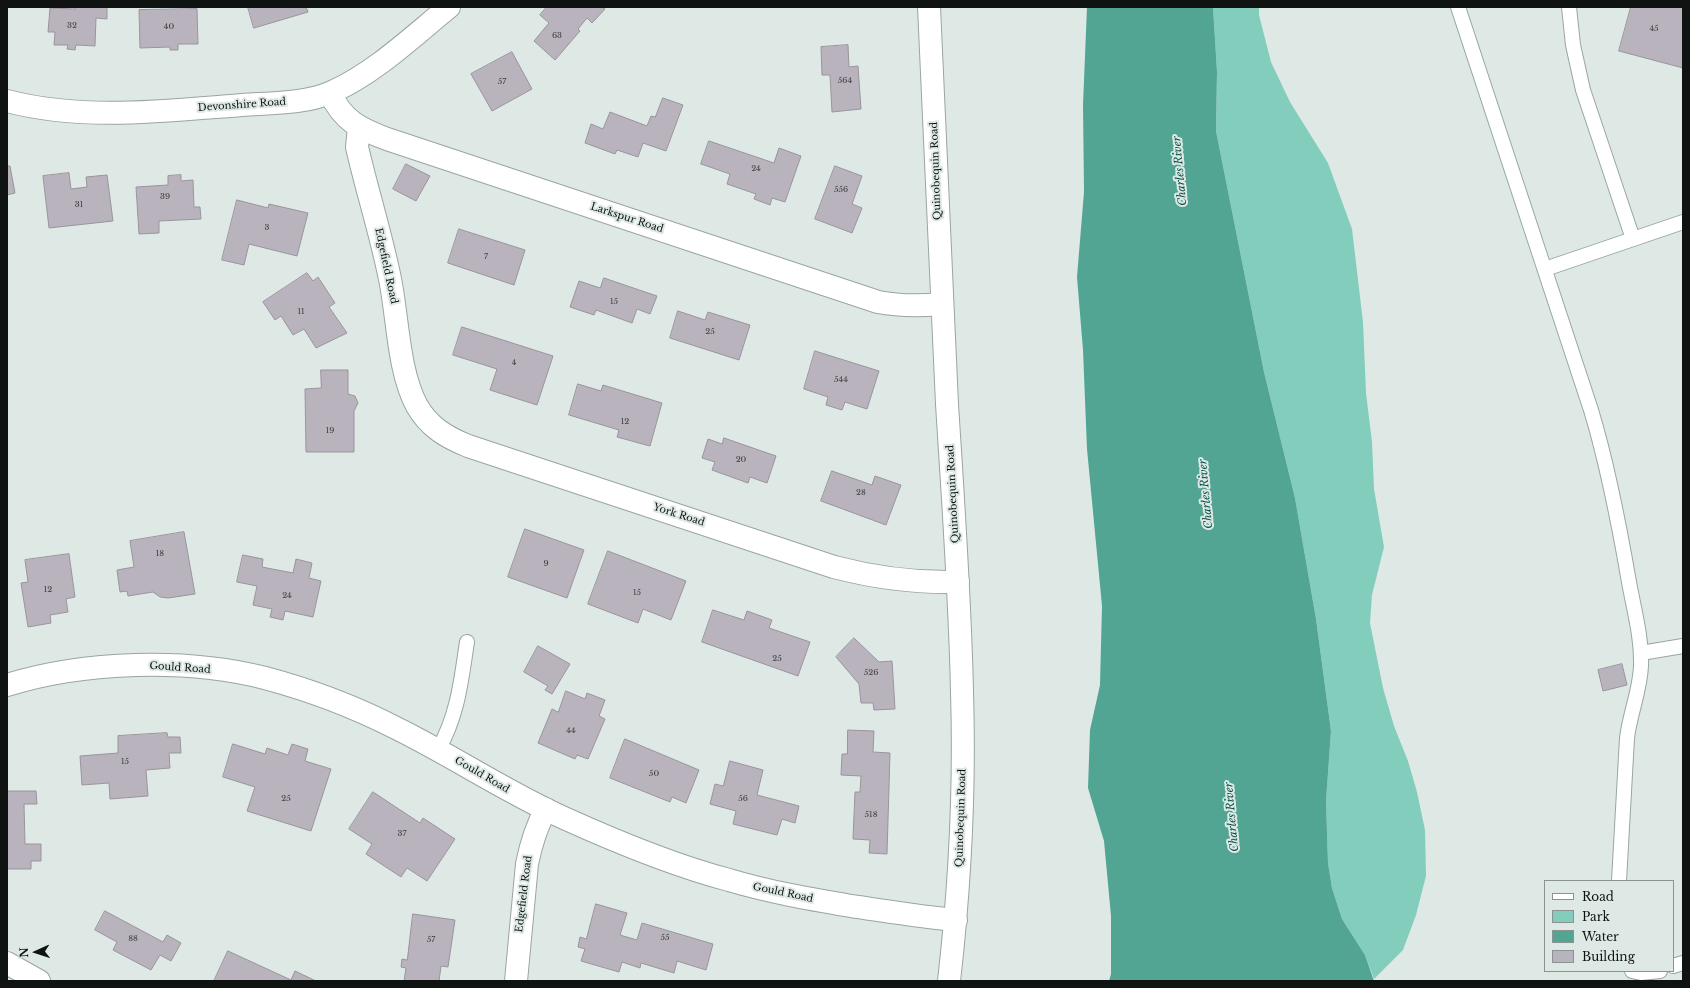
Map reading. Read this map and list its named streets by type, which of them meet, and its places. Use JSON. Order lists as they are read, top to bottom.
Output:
{
  "streets": {
    "street": [
      "Devonshire Road",
      "Quinobequin Road",
      "Larkspur Road",
      "Edgefield Road",
      "York Road",
      "Gould Road"
    ]
  },
  "crossings": [
    ["Devonshire Road", "Larkspur Road"],
    ["Quinobequin Road", "Larkspur Road"],
    ["Quinobequin Road", "York Road"],
    ["Quinobequin Road", "Gould Road"],
    ["Larkspur Road", "Edgefield Road"],
    ["Edgefield Road", "York Road"],
    ["Edgefield Road", "Gould Road"]
  ],
  "water": ["Charles River"],
  "house_numbers": [
    "32",
    "40",
    "45",
    "63",
    "564",
    "57",
    "24",
    "556",
    "39",
    "31",
    "3",
    "7",
    "15",
    "11",
    "25",
    "4",
    "544",
    "12",
    "19",
    "20",
    "28",
    "18",
    "9",
    "12",
    "15",
    "24",
    "25",
    "526",
    "44",
    "15",
    "50",
    "25",
    "56",
    "518",
    "37",
    "55",
    "88",
    "57"
  ],
  "legend": [
    "Road",
    "Park",
    "Water",
    "Building"
  ],
  "north": "left"
}
